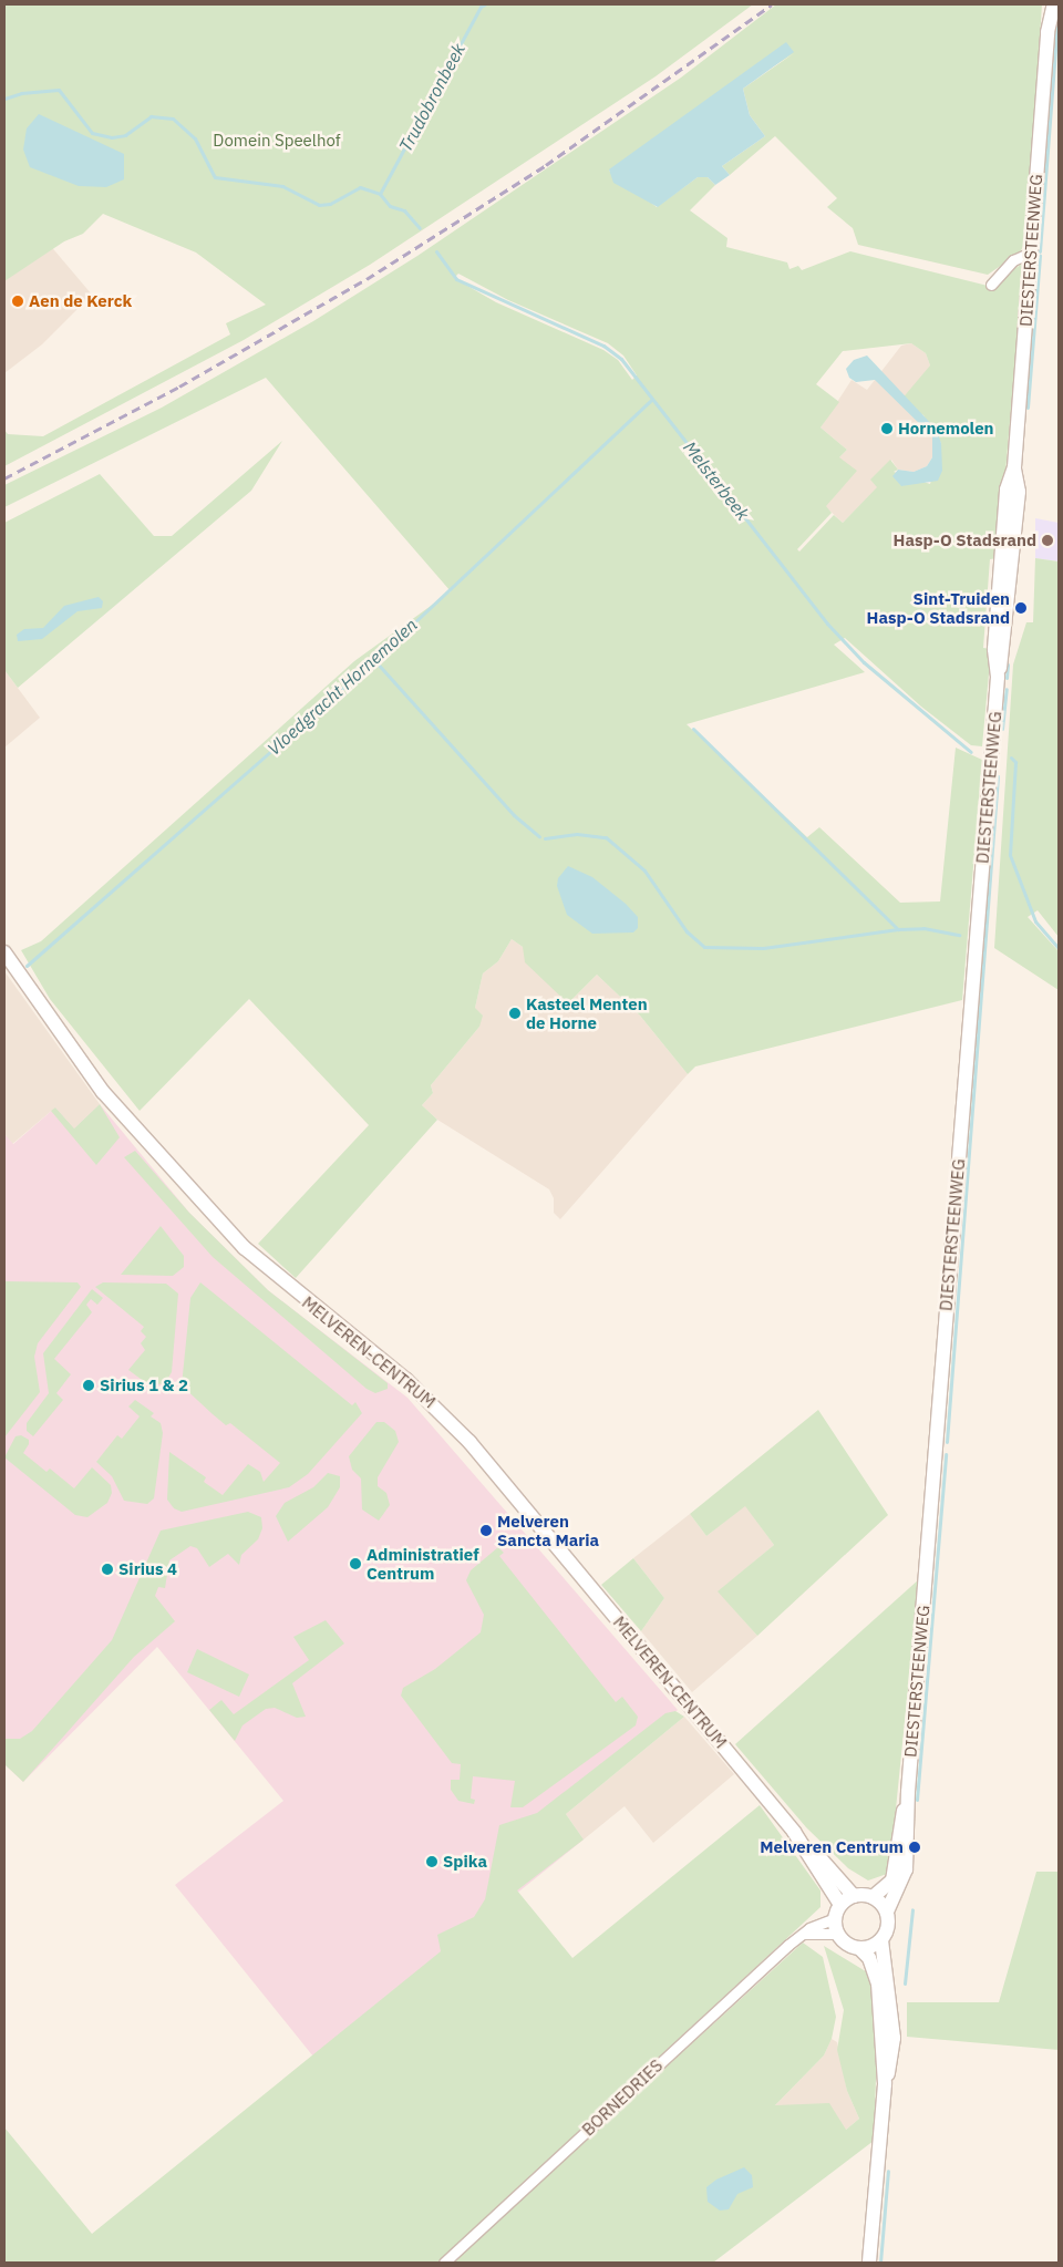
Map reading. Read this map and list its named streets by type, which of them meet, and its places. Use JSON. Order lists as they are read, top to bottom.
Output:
{
  "streets": {
    "main road": ["DIESTERSTEENWEG", "MELVEREN-CENTRUM"],
    "street": ["BORNEDRIES"]
  },
  "crossings": [
    ["DIESTERSTEENWEG", "MELVEREN-CENTRUM"],
    ["DIESTERSTEENWEG", "BORNEDRIES"],
    ["MELVEREN-CENTRUM", "BORNEDRIES"]
  ],
  "water": ["Trudobronbeek", "Melsterbeek", "Vloedgracht Hornemolen"],
  "parks": ["Domein Speelhof"],
  "places": [
    "Aen de Kerck",
    "Hornemolen",
    "Hasp-O Stadsrand",
    "Sint-Truiden Hasp-O Stadsrand",
    "Kasteel Menten de Horne",
    "Sirius 1 & 2",
    "Melveren Sancta Maria",
    "Administratief Centrum",
    "Sirius 4",
    "Melveren Centrum",
    "Spika"
  ]
}
